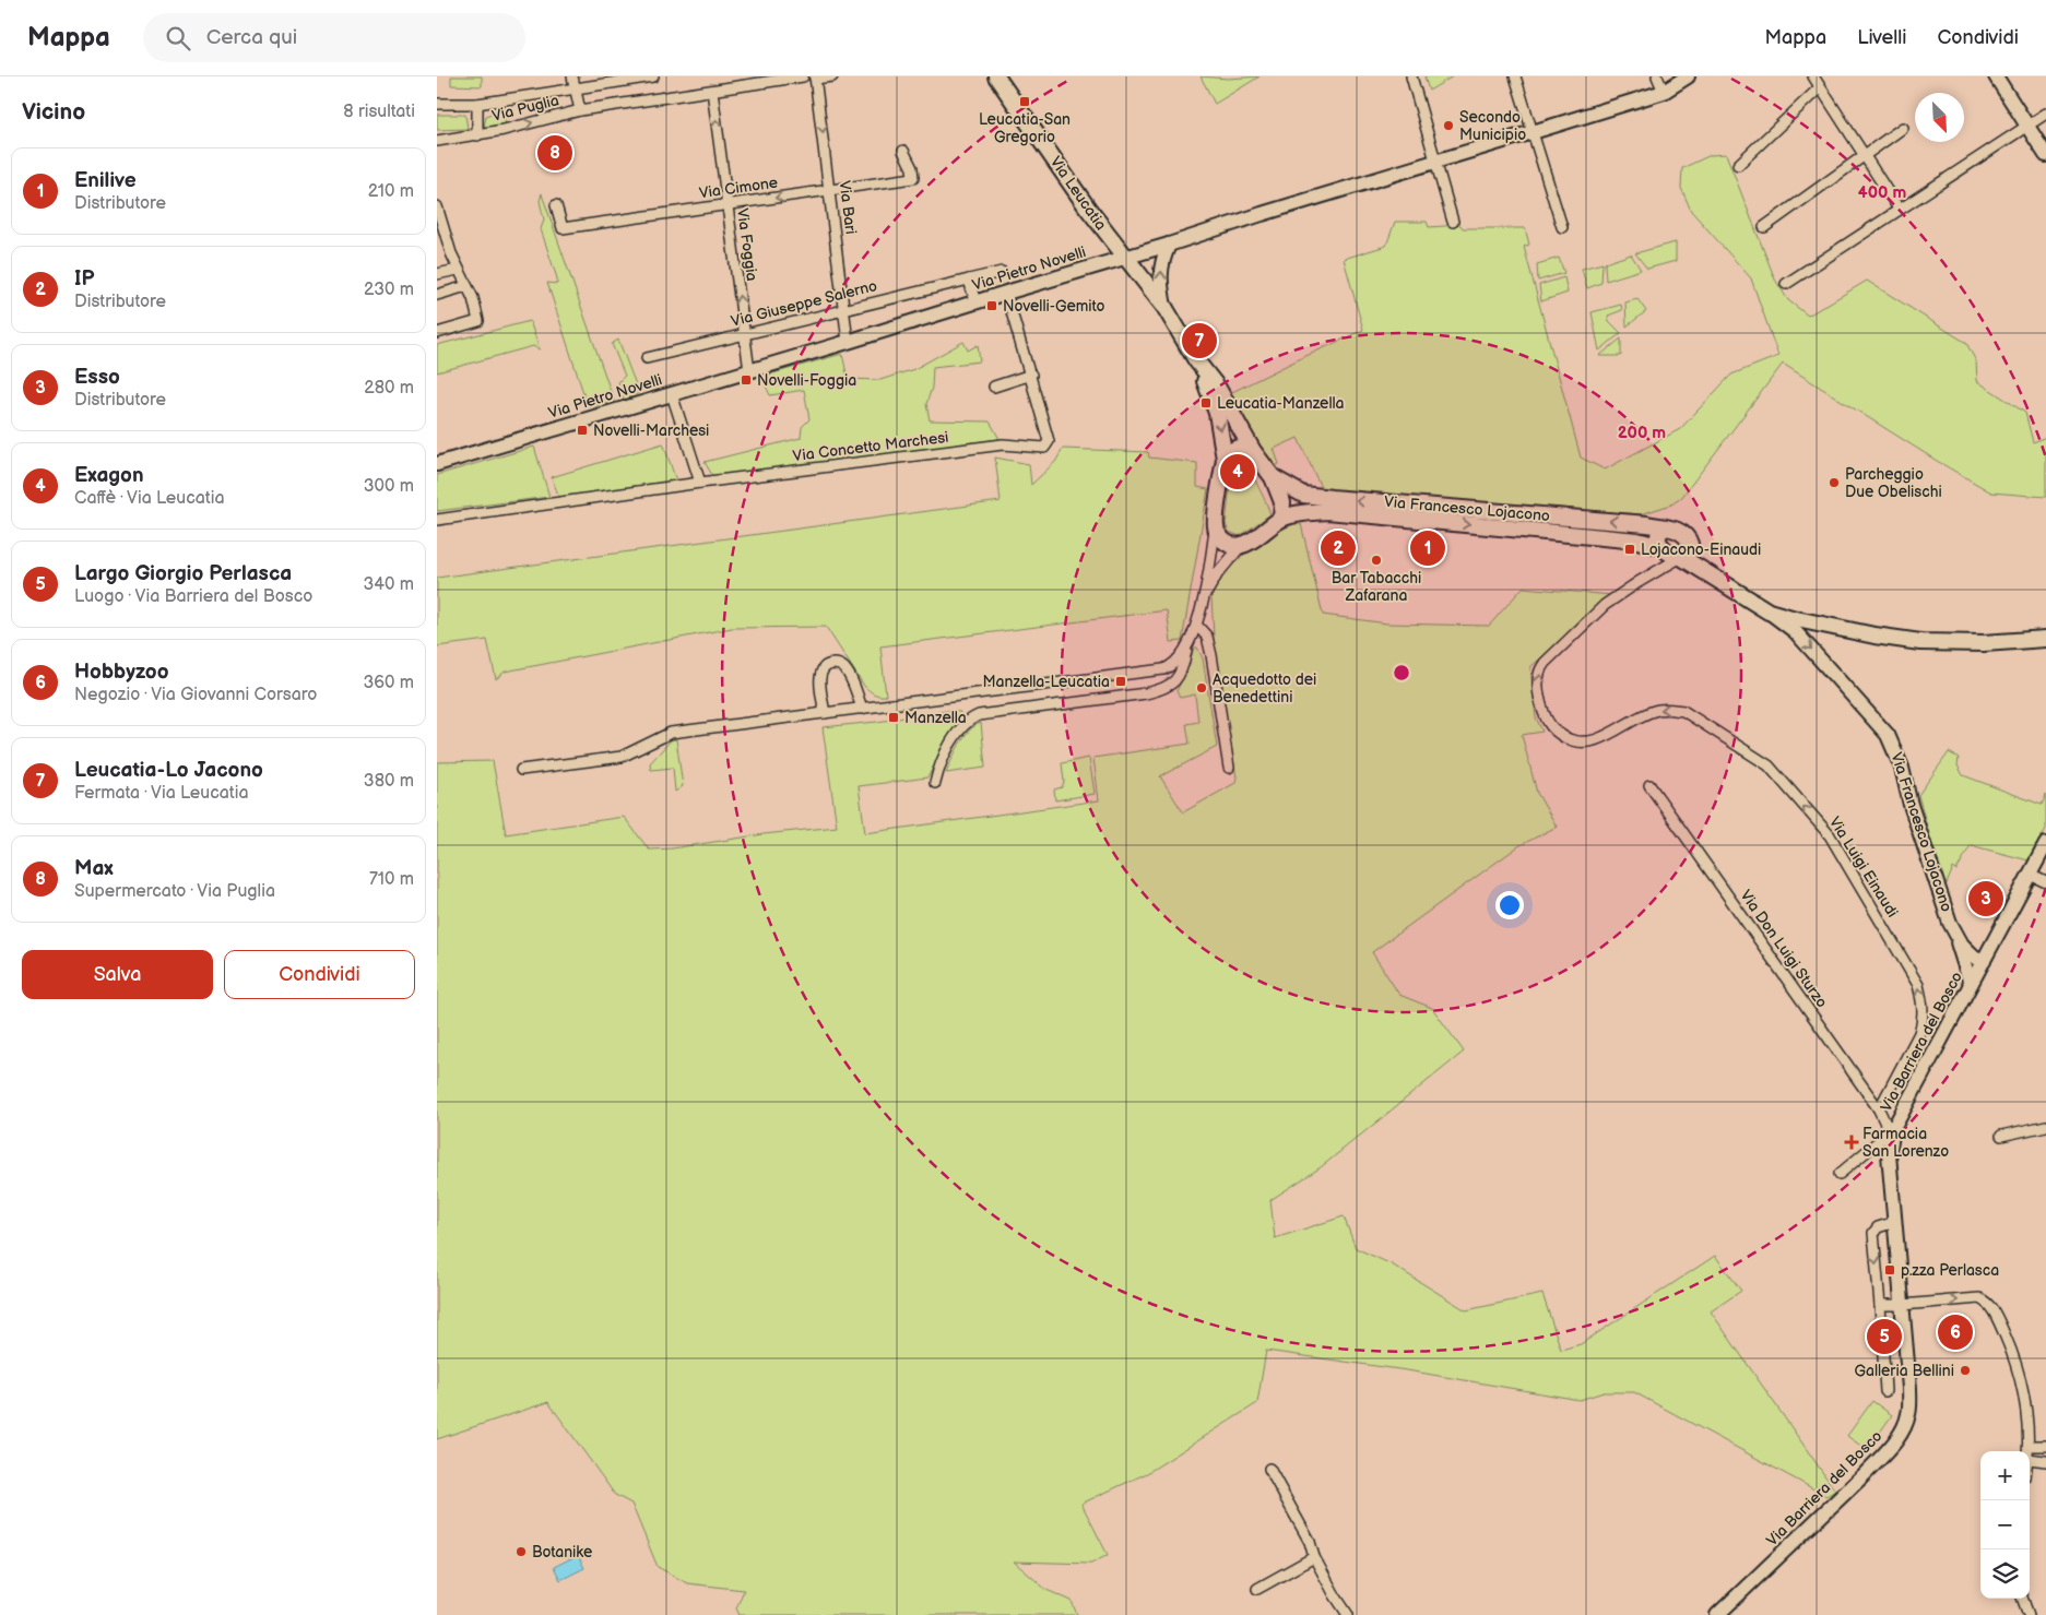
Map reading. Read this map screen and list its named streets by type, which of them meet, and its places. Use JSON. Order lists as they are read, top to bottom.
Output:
{
  "streets": {
    "main road": [
      "Via Leucatia",
      "Via Pietro Novelli",
      "Via Francesco Lojacono",
      "Via Barriera del Bosco"
    ],
    "street": [
      "Via Puglia",
      "Via Cimone",
      "Via Bari",
      "Via Foggia",
      "Via Giuseppe Salerno",
      "Via Concetto Marchesi",
      "Via Luigi Einaudi",
      "Via Don Luigi Sturzo"
    ]
  },
  "crossings": [
    ["Via Puglia", "Via Foggia"],
    ["Via Cimone", "Via Bari"],
    ["Via Cimone", "Via Foggia"],
    ["Via Leucatia", "Via Pietro Novelli"],
    ["Via Leucatia", "Via Francesco Lojacono"],
    ["Via Bari", "Via Pietro Novelli"],
    ["Via Bari", "Via Giuseppe Salerno"],
    ["Via Foggia", "Via Pietro Novelli"],
    ["Via Foggia", "Via Giuseppe Salerno"],
    ["Via Francesco Lojacono", "Via Luigi Einaudi"],
    ["Via Francesco Lojacono", "Via Barriera del Bosco"],
    ["Via Luigi Einaudi", "Via Don Luigi Sturzo"],
    ["Via Don Luigi Sturzo", "Via Barriera del Bosco"]
  ],
  "one_way": ["Via Bari", "Via Foggia"],
  "places": {
    "transit": [
      "Leucatia-San Gregorio",
      "Novelli-Gemito",
      "Novelli-Foggia",
      "Leucatia-Manzella",
      "Novelli-Marchesi",
      "Lojacono-Einaudi",
      "Manzella-Leucatia",
      "Manzella",
      "p.zza Perlasca"
    ],
    "other": [
      "Secondo Municipio",
      "Parcheggio Due Obelischi",
      "Bar Tabacchi Zafarana",
      "Acquedotto dei Benedettini",
      "Galleria Bellini",
      "Botanike"
    ],
    "health": ["Farmacia San Lorenzo"]
  },
  "north": "bottom right",
  "page": {
    "header": "Mappa",
    "search": "Cerca qui",
    "nav": ["Mappa", "Livelli", "Condividi"],
    "heading": ["Vicino", "8 risultati"],
    "pins": [
      "8",
      "7",
      "4",
      "1",
      "2",
      "3",
      "6",
      "5"
    ],
    "list": [
      {
        "mark": "1",
        "name": "Enilive",
        "note": "Distributore",
        "value": "210 m"
      },
      {
        "mark": "2",
        "name": "IP",
        "note": "Distributore",
        "value": "230 m"
      },
      {
        "mark": "3",
        "name": "Esso",
        "note": "Distributore",
        "value": "280 m"
      },
      {
        "mark": "4",
        "name": "Exagon",
        "note": "Caffè · Via Leucatia",
        "value": "300 m"
      },
      {
        "mark": "5",
        "name": "Largo Giorgio Perlasca",
        "note": "Luogo · Via Barriera del Bosco",
        "value": "340 m"
      },
      {
        "mark": "6",
        "name": "Hobbyzoo",
        "note": "Negozio · Via Giovanni Corsaro",
        "value": "360 m"
      },
      {
        "mark": "7",
        "name": "Leucatia-Lo Jacono",
        "note": "Fermata · Via Leucatia",
        "value": "380 m"
      },
      {
        "mark": "8",
        "name": "Max",
        "note": "Supermercato · Via Puglia",
        "value": "710 m"
      }
    ],
    "buttons": ["Salva", "Condividi"],
    "map_buttons": ["+", "−"]
  },
  "rings": ["400 m", "200 m"]
}
